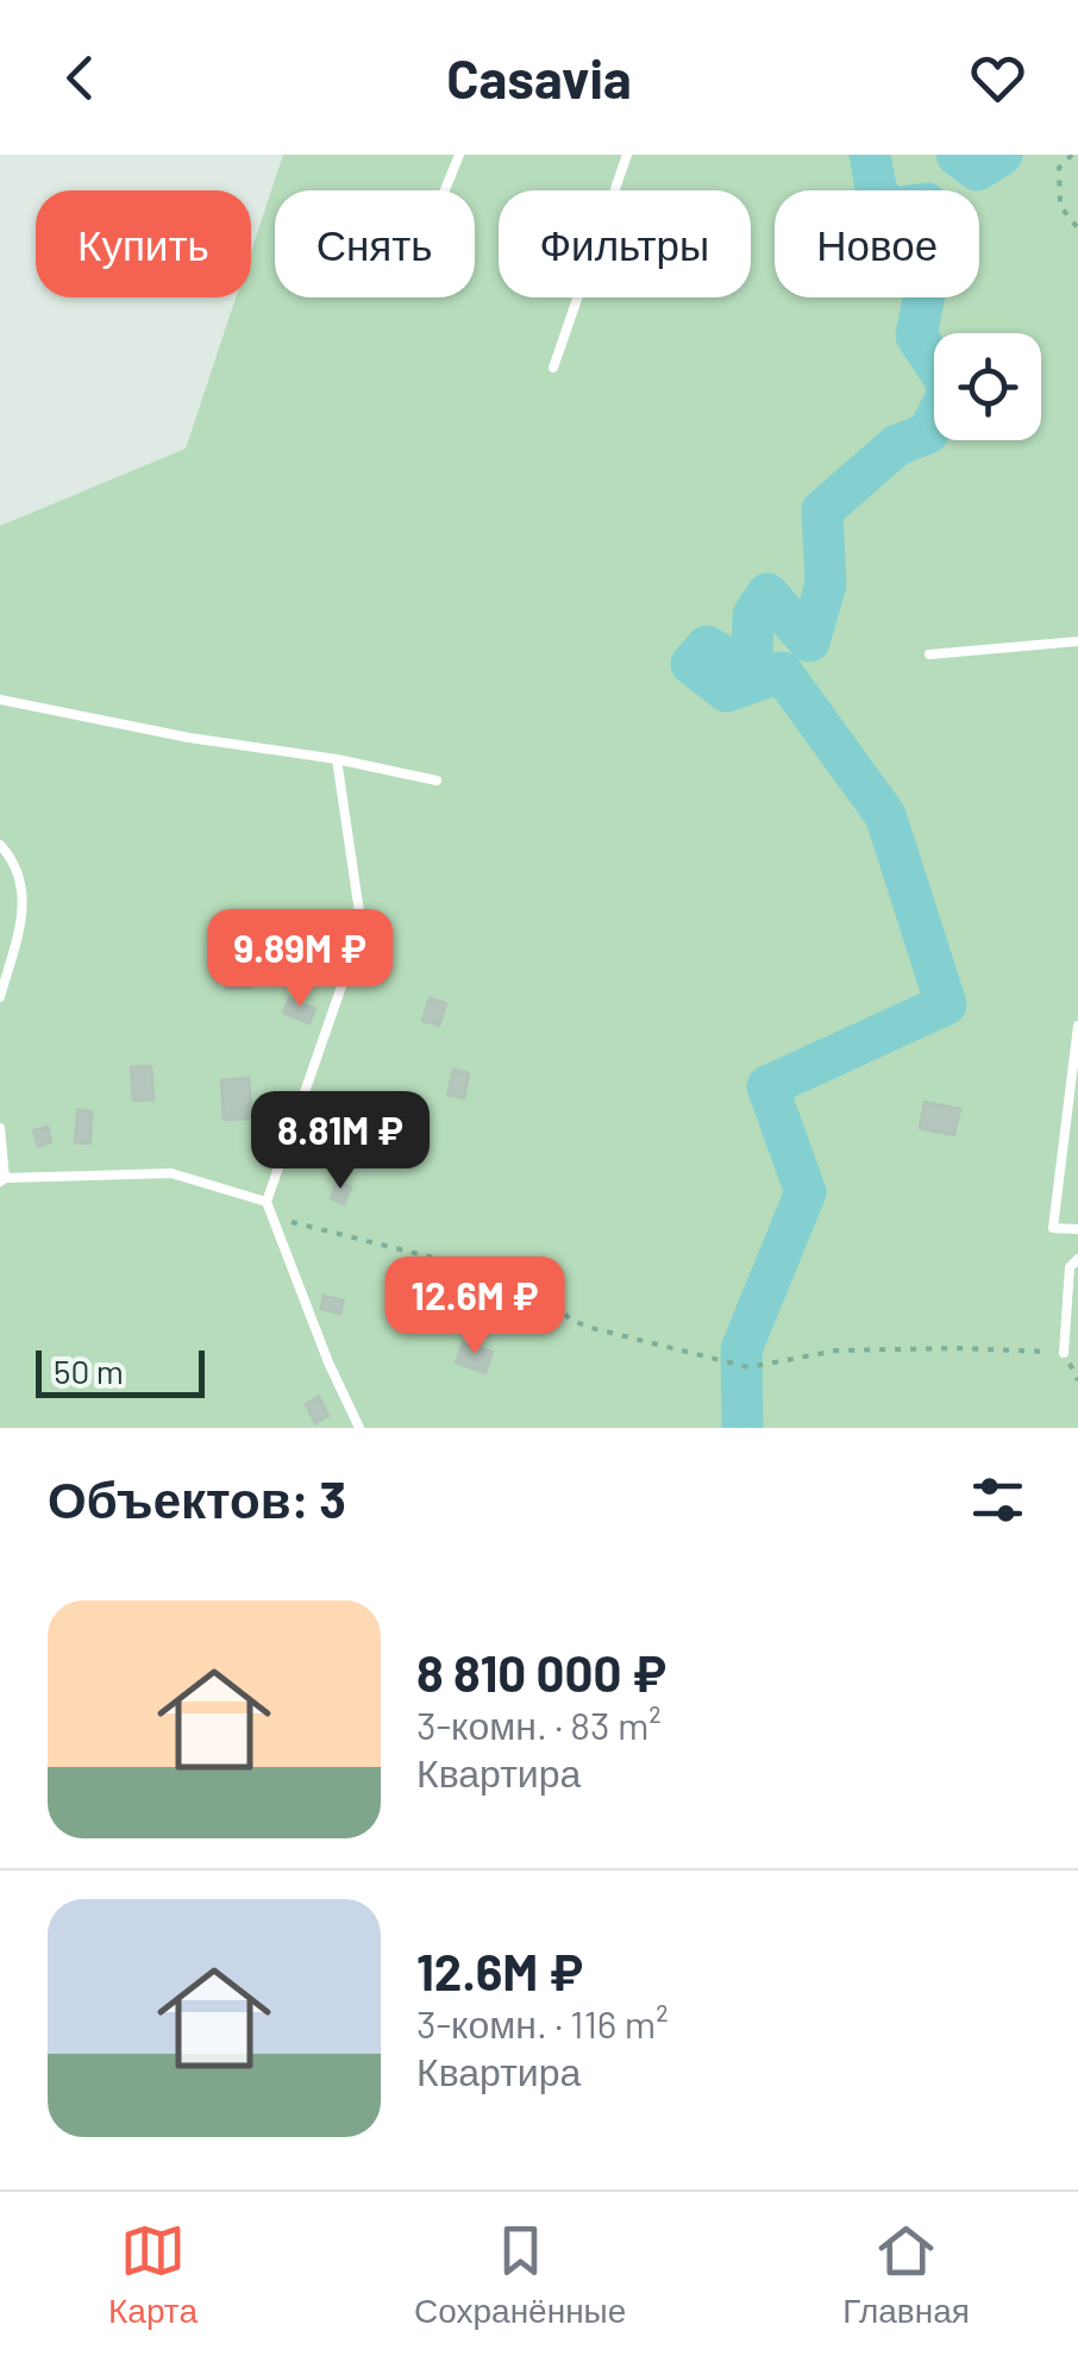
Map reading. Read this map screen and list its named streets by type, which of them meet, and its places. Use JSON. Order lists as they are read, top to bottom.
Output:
{
  "scale_bar": "50 m",
  "page": {
    "header": "Casavia",
    "chip": [
      "Купить",
      "Снять",
      "Фильтры",
      "Новое"
    ],
    "price": ["9.89M ₽", "8.81M ₽", "12.6M ₽"],
    "scale": "50 m",
    "heading": "Объектов: 3",
    "list": [
      {
        "name": "8 810 000 ₽",
        "note": "3-комн. · 83 m² · Квартира"
      },
      {
        "name": "12.6M ₽",
        "note": "3-комн. · 116 m² · Квартира"
      }
    ],
    "tabs": ["Карта", "Сохранённые", "Главная"]
  }
}
